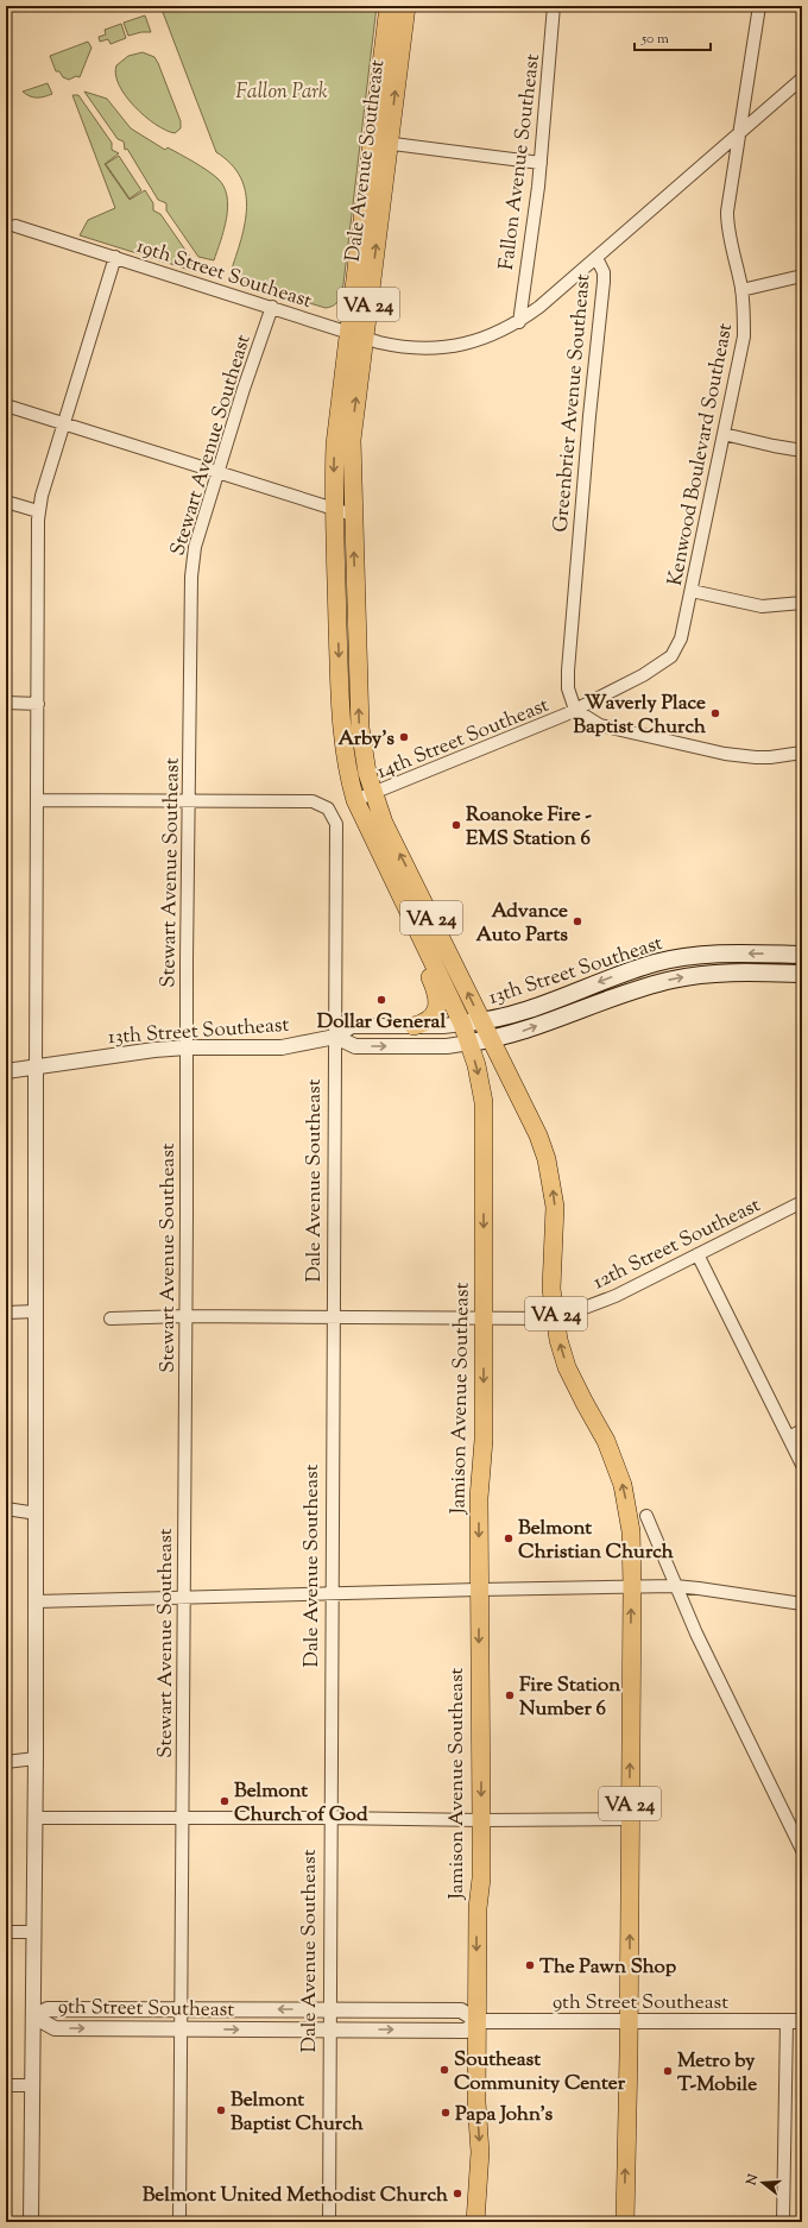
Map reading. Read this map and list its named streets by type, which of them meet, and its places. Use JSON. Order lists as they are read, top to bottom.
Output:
{
  "streets": {
    "main road": [
      "Dale Avenue Southeast",
      "VA 24",
      "13th Street Southeast",
      "Jamison Avenue Southeast"
    ],
    "street": [
      "Fallon Avenue Southeast",
      "19th Street Southeast",
      "Greenbrier Avenue Southeast",
      "Stewart Avenue Southeast",
      "Kenwood Boulevard Southeast",
      "14th Street Southeast",
      "12th Street Southeast",
      "9th Street Southeast"
    ]
  },
  "crossings": [
    ["Dale Avenue Southeast", "19th Street Southeast"],
    ["Dale Avenue Southeast", "VA 24"],
    ["Dale Avenue Southeast", "Stewart Avenue Southeast"],
    ["Dale Avenue Southeast", "14th Street Southeast"],
    ["Dale Avenue Southeast", "13th Street Southeast"],
    ["Dale Avenue Southeast", "12th Street Southeast"],
    ["Dale Avenue Southeast", "Jamison Avenue Southeast"],
    ["Dale Avenue Southeast", "9th Street Southeast"],
    ["Fallon Avenue Southeast", "19th Street Southeast"],
    ["19th Street Southeast", "Greenbrier Avenue Southeast"],
    ["19th Street Southeast", "Stewart Avenue Southeast"],
    ["VA 24", "14th Street Southeast"],
    ["VA 24", "13th Street Southeast"],
    ["VA 24", "12th Street Southeast"],
    ["VA 24", "9th Street Southeast"],
    ["Greenbrier Avenue Southeast", "Kenwood Boulevard Southeast"],
    ["Greenbrier Avenue Southeast", "14th Street Southeast"],
    ["Stewart Avenue Southeast", "13th Street Southeast"],
    ["Stewart Avenue Southeast", "12th Street Southeast"],
    ["Stewart Avenue Southeast", "9th Street Southeast"],
    ["Kenwood Boulevard Southeast", "14th Street Southeast"],
    ["14th Street Southeast", "Jamison Avenue Southeast"],
    ["13th Street Southeast", "Jamison Avenue Southeast"],
    ["12th Street Southeast", "Jamison Avenue Southeast"],
    ["Jamison Avenue Southeast", "9th Street Southeast"]
  ],
  "parks": ["Fallon Park"],
  "places": [
    "Waverly Place Baptist Church",
    "Arby's",
    "Roanoke Fire - EMS Station 6",
    "Advance Auto Parts",
    "Dollar General",
    "Belmont Christian Church",
    "Fire Station Number 6",
    "Belmont Church of God",
    "The Pawn Shop",
    "Southeast Community Center",
    "Metro by T-Mobile",
    "Belmont Baptist Church",
    "Papa John's",
    "Belmont United Methodist Church"
  ],
  "scale_bar": "50 m",
  "north": "left"
}
